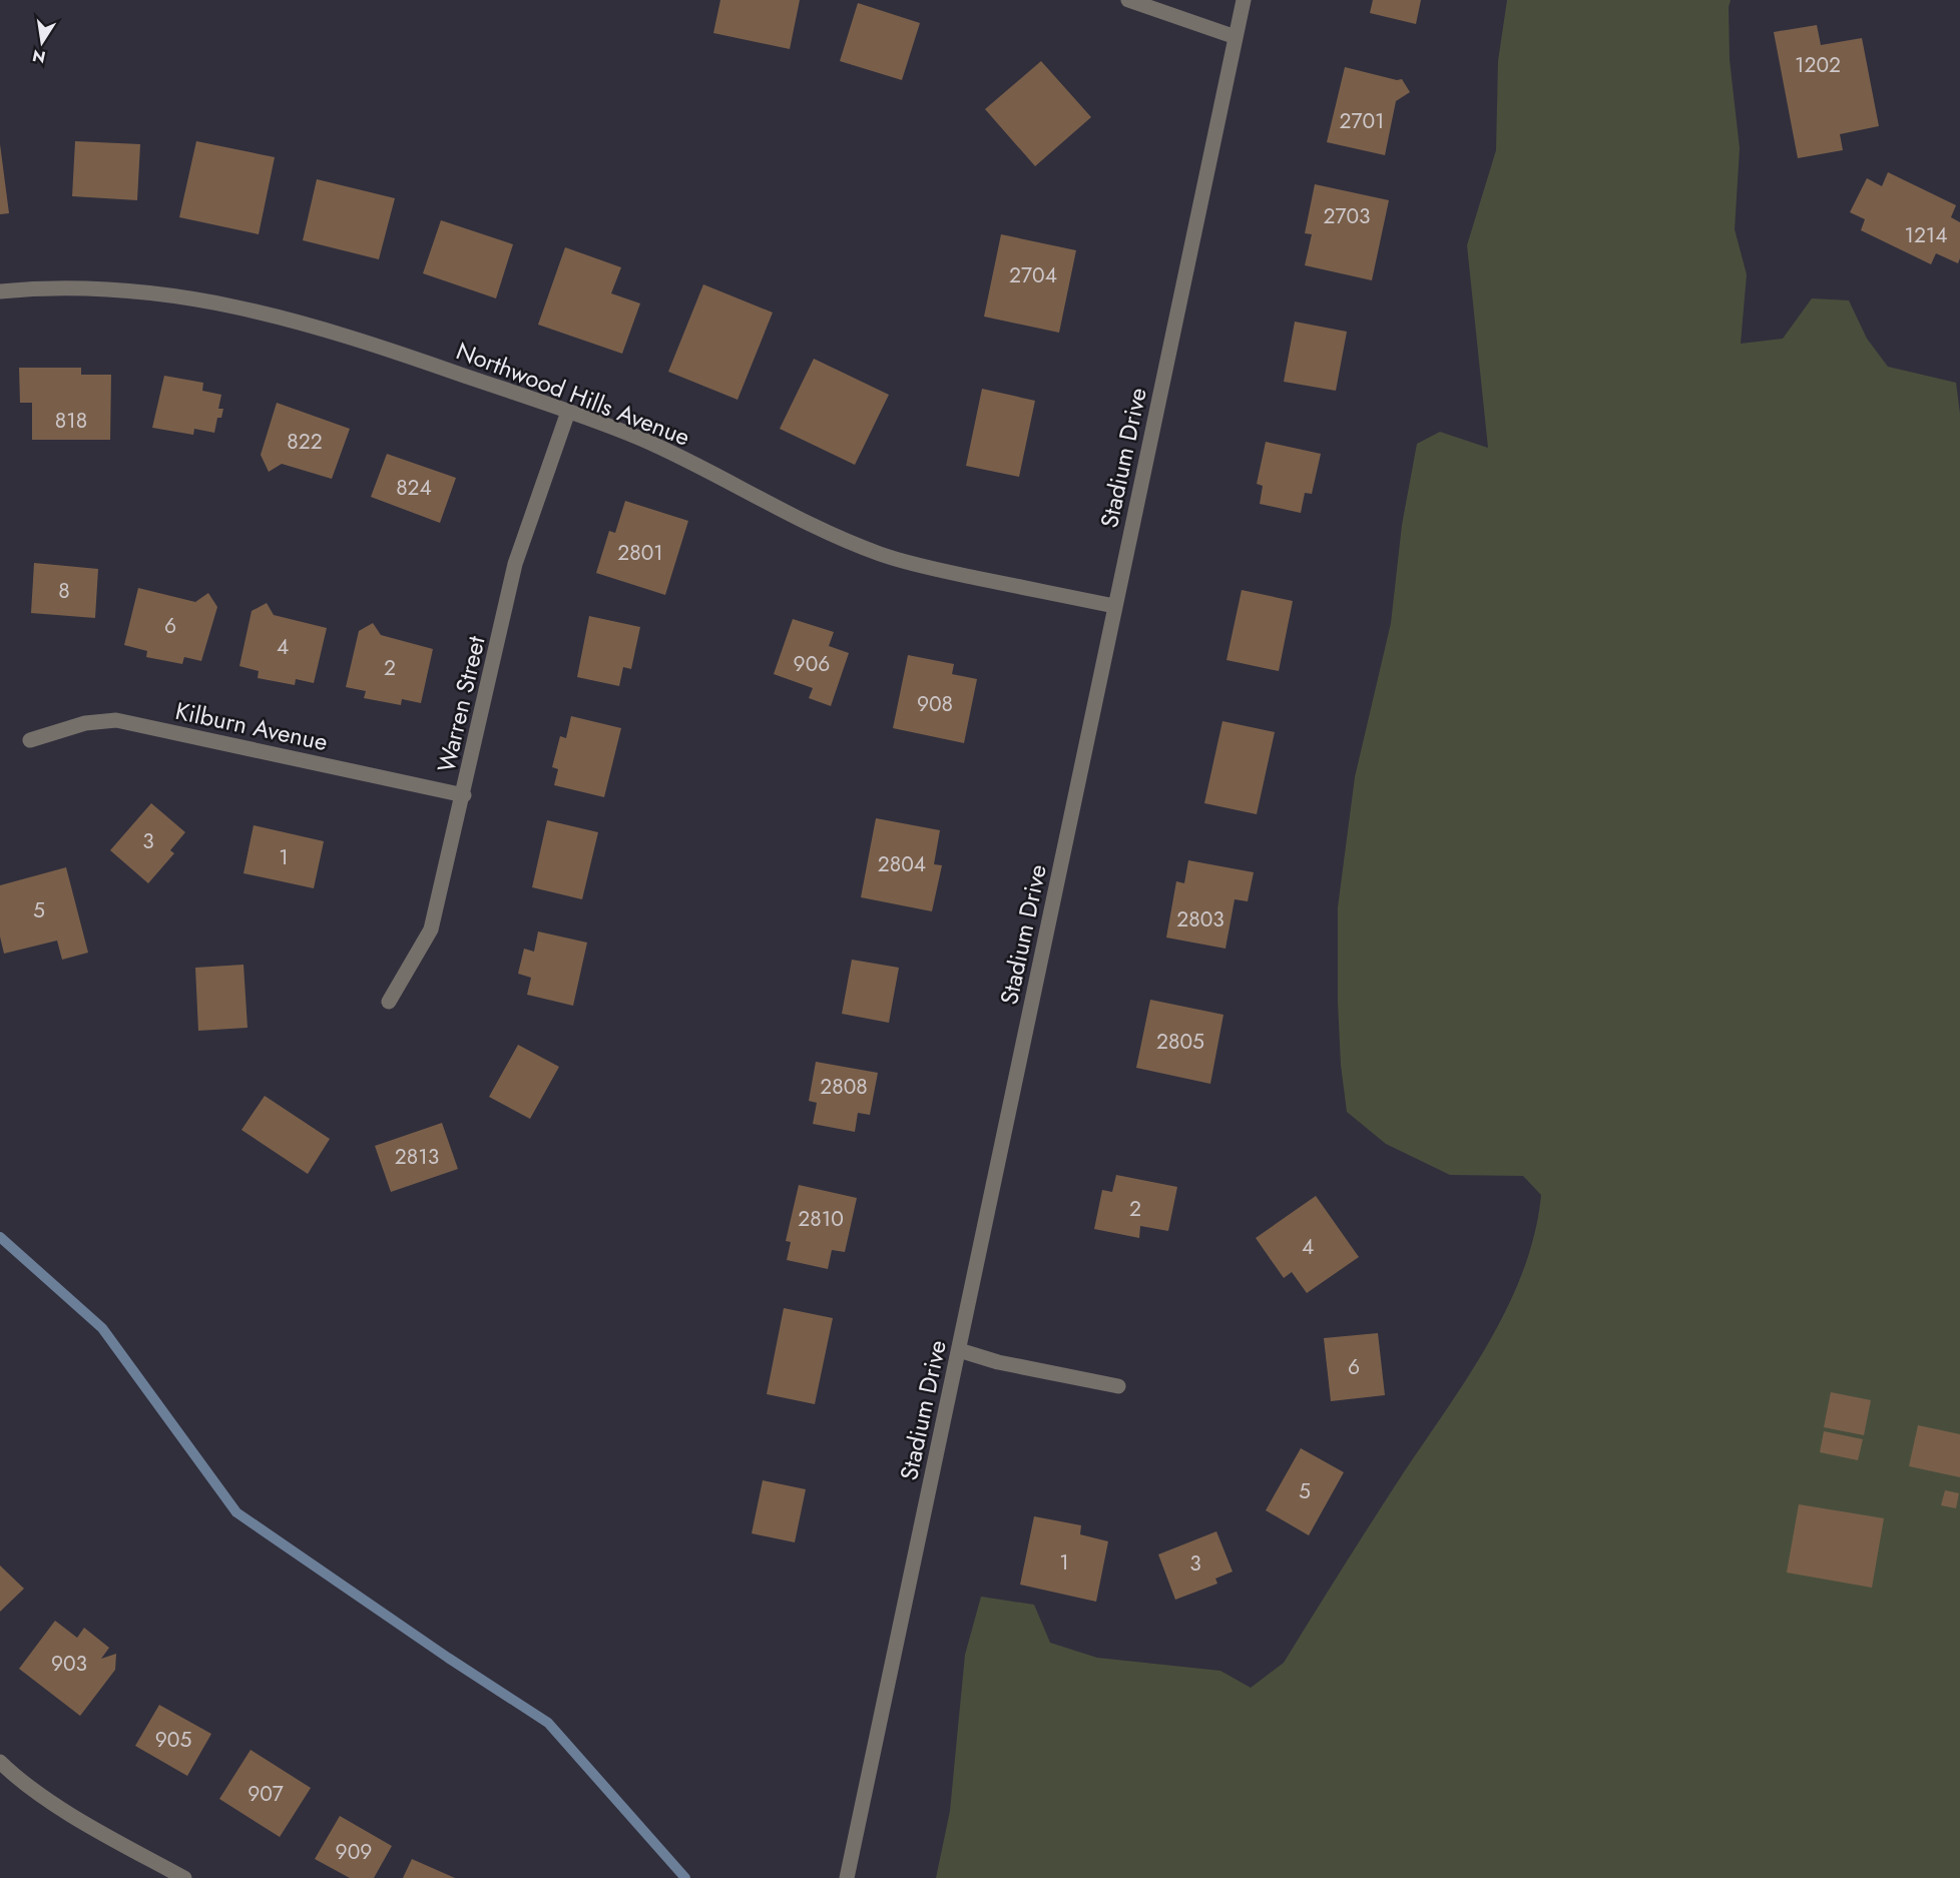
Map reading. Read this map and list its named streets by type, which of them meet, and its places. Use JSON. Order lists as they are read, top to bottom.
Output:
{
  "streets": {
    "street": [
      "Northwood Hills Avenue",
      "Stadium Drive",
      "Warren Street",
      "Kilburn Avenue"
    ]
  },
  "crossings": [
    ["Northwood Hills Avenue", "Stadium Drive"],
    ["Northwood Hills Avenue", "Warren Street"],
    ["Warren Street", "Kilburn Avenue"]
  ],
  "house_numbers": [
    "1202",
    "2701",
    "2703",
    "1214",
    "2704",
    "818",
    "822",
    "824",
    "2801",
    "8",
    "6",
    "4",
    "906",
    "2",
    "908",
    "3",
    "1",
    "2804",
    "5",
    "2803",
    "2805",
    "2808",
    "2813",
    "2",
    "2810",
    "4",
    "6",
    "5",
    "1",
    "3",
    "903",
    "905",
    "907",
    "909"
  ],
  "north": "bottom"
}
